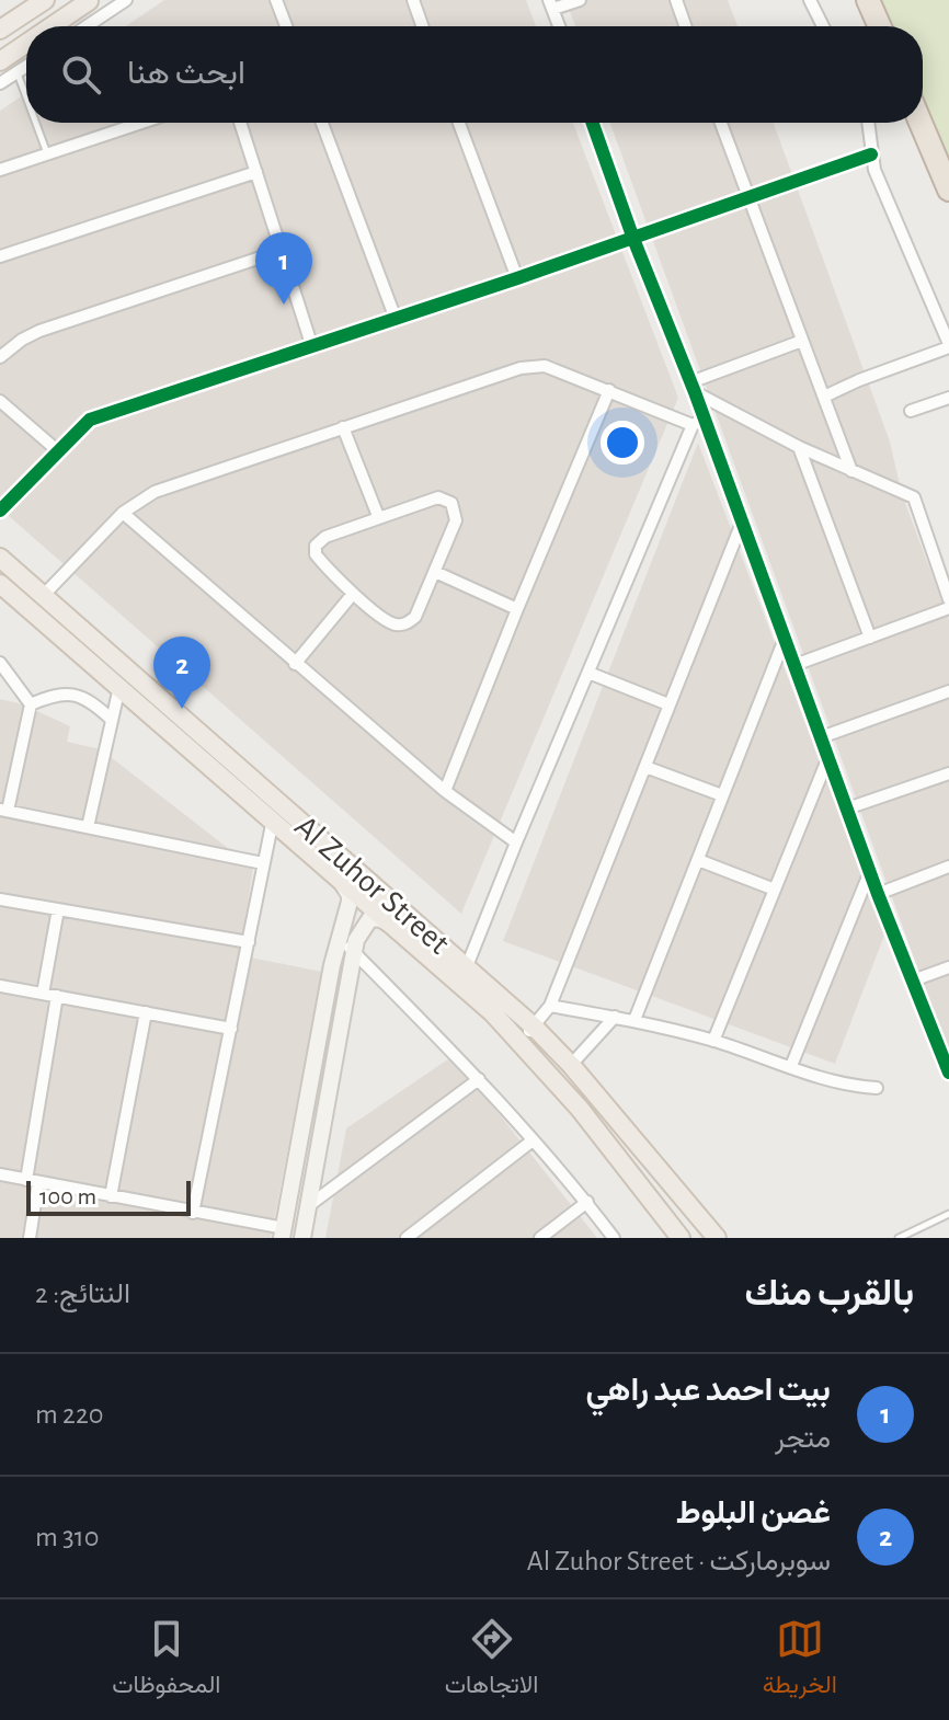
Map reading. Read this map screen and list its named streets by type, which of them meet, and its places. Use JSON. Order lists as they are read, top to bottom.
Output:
{
  "streets": {
    "main road": ["Al Zuhor Street"]
  },
  "scale_bar": "100 m",
  "page": {
    "search": "ابحث هنا",
    "pins": ["1", "2"],
    "scale": "100 m",
    "heading": ["بالقرب منك", "النتائج: 2"],
    "list": [
      {
        "mark": "1",
        "name": "بيت احمد عبد راهي",
        "note": "متجر",
        "value": "220 m"
      },
      {
        "mark": "2",
        "name": "غصن البلوط",
        "note": "سوبرماركت · Al Zuhor Street",
        "value": "310 m"
      }
    ],
    "nav": ["الخريطة", "الاتجاهات", "المحفوظات"]
  }
}
